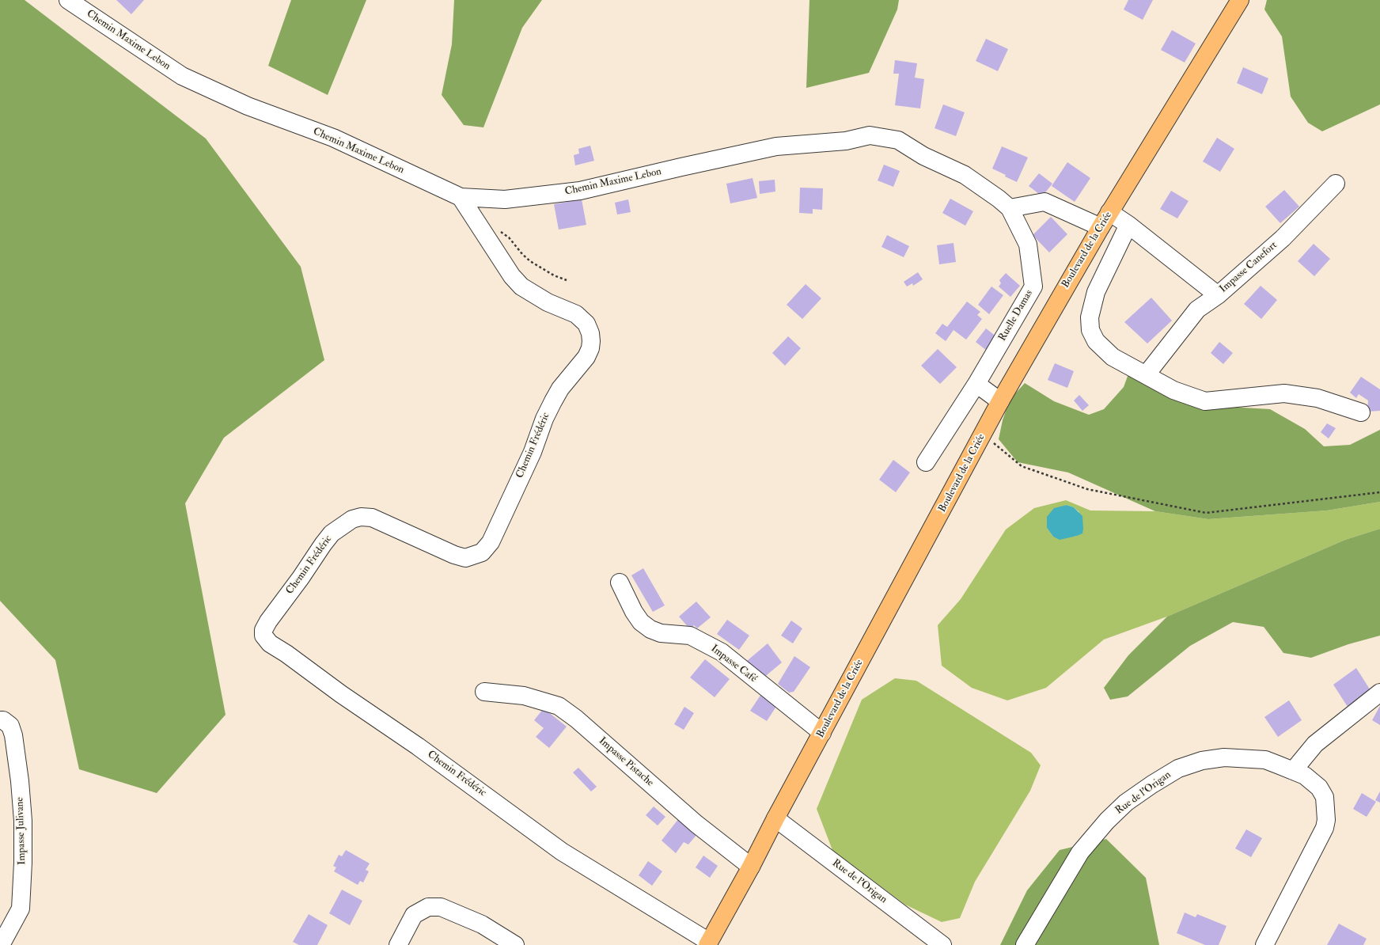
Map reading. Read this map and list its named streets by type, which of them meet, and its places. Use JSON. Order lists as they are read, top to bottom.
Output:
{
  "streets": {
    "main road": ["Boulevard de la Criée"],
    "street": [
      "Chemin Maxime Lebon",
      "Impasse Canefort",
      "Ruelle Damas",
      "Chemin Frédéric",
      "Impasse Café",
      "Impasse Pistache",
      "Rue de l'Origan",
      "Impasse Julivane"
    ]
  },
  "crossings": [
    ["Chemin Maxime Lebon", "Ruelle Damas"],
    ["Chemin Maxime Lebon", "Chemin Frédéric"],
    ["Boulevard de la Criée", "Impasse Canefort"],
    ["Boulevard de la Criée", "Chemin Frédéric"],
    ["Boulevard de la Criée", "Impasse Café"],
    ["Boulevard de la Criée", "Impasse Pistache"],
    ["Boulevard de la Criée", "Rue de l'Origan"]
  ]
}
